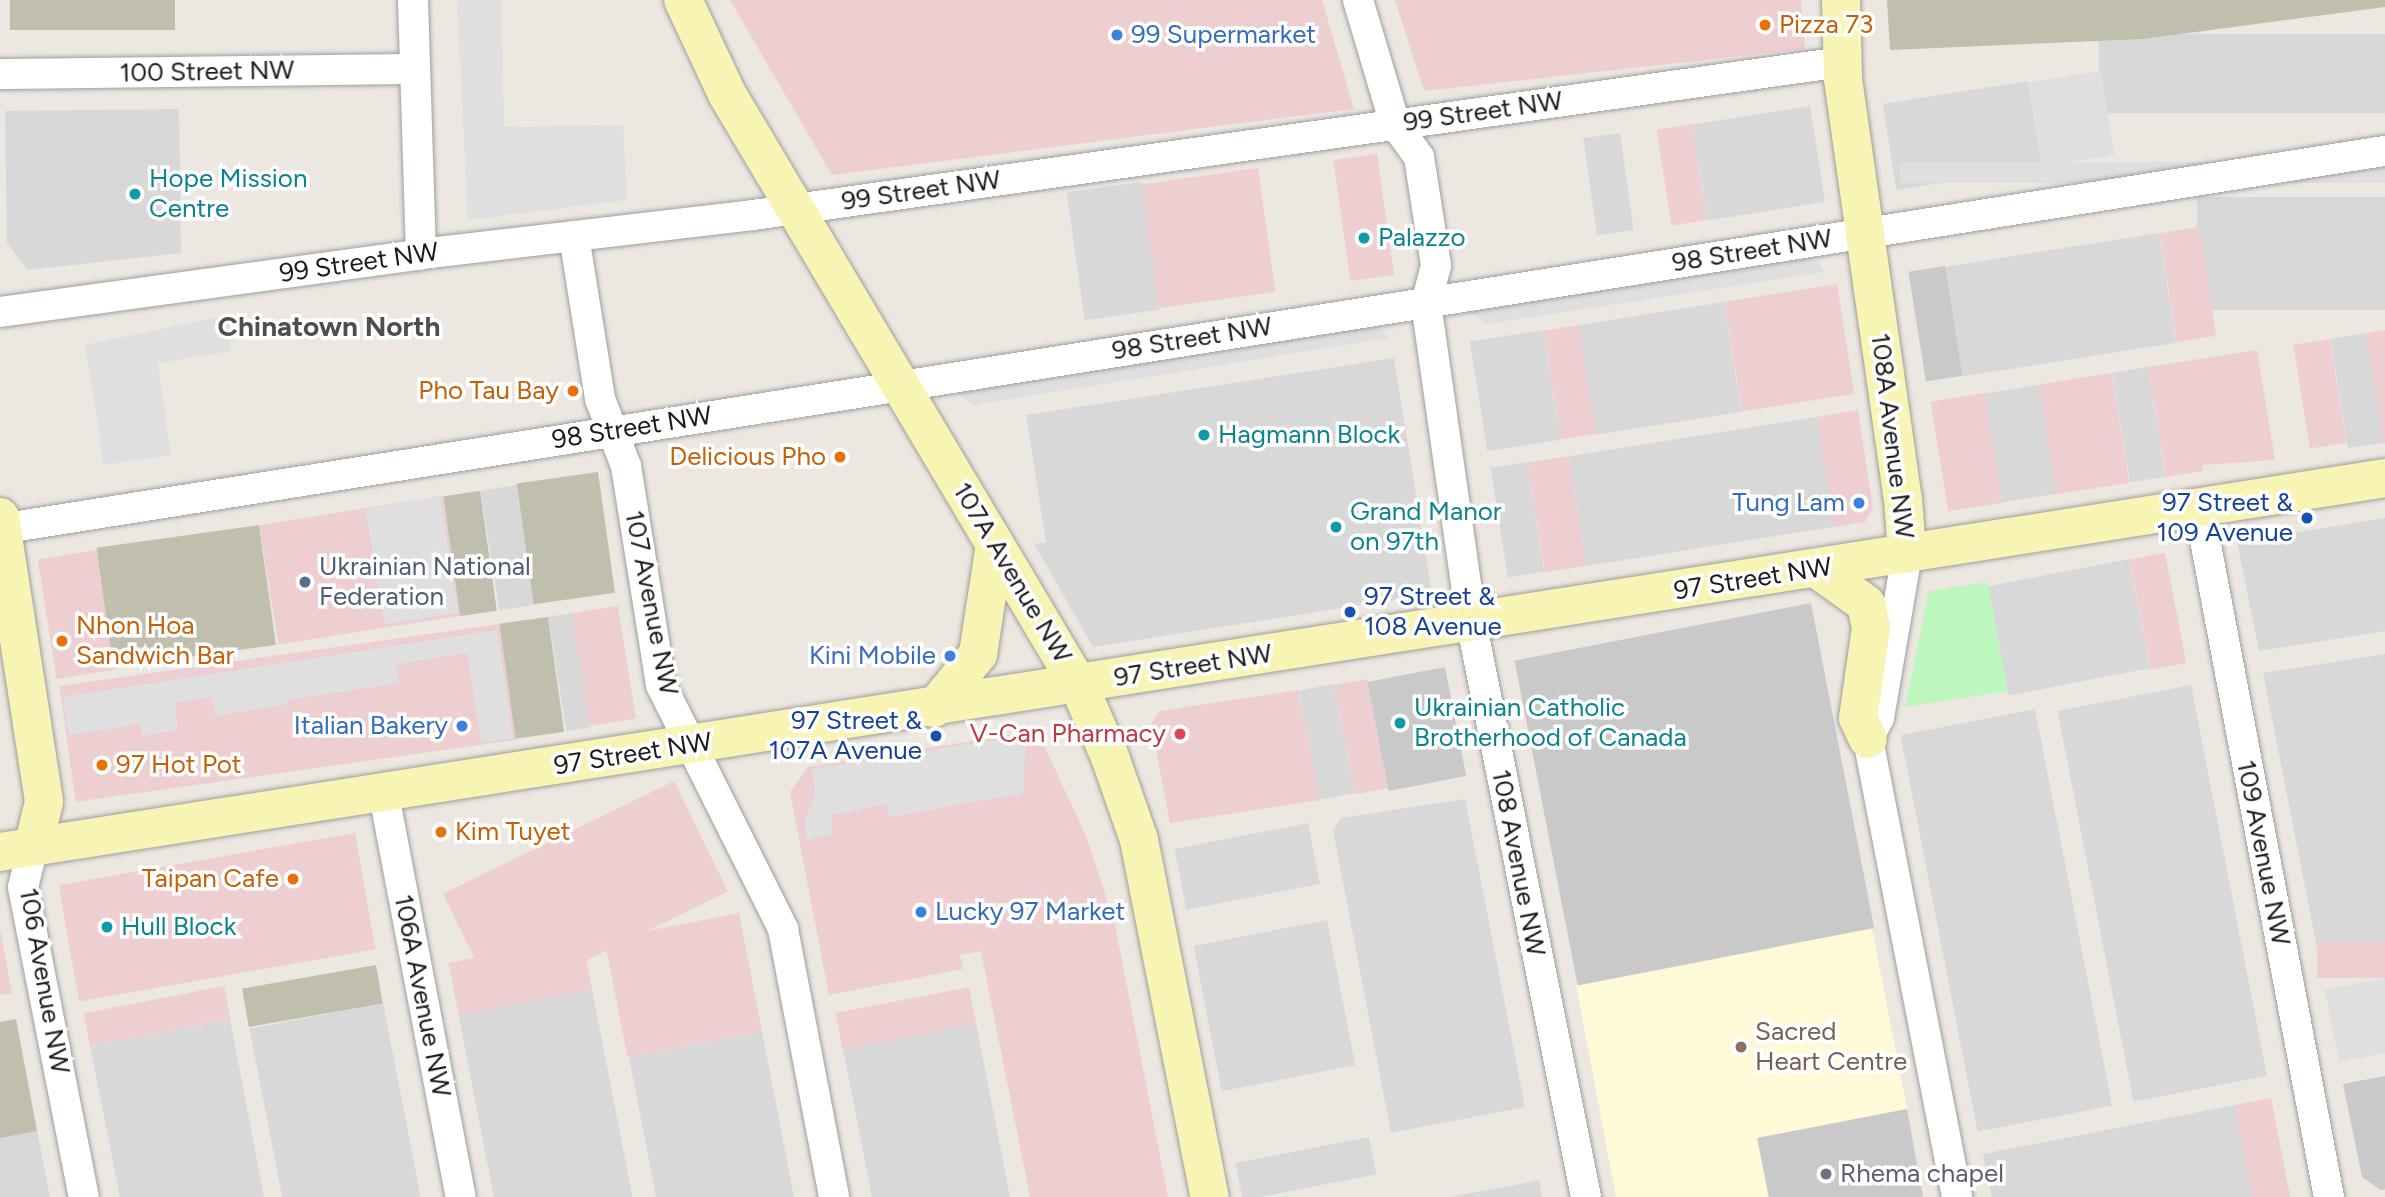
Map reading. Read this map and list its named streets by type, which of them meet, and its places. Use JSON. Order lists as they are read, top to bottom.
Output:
{
  "streets": {
    "main road": [
      "108A Avenue NW",
      "107A Avenue NW",
      "97 Street NW",
      "106 Avenue NW"
    ],
    "street": [
      "100 Street NW",
      "99 Street NW",
      "98 Street NW",
      "107 Avenue NW",
      "109 Avenue NW",
      "108 Avenue NW",
      "106A Avenue NW"
    ]
  },
  "crossings": [
    ["99 Street NW", "108A Avenue NW"],
    ["99 Street NW", "107A Avenue NW"],
    ["99 Street NW", "107 Avenue NW"],
    ["99 Street NW", "108 Avenue NW"],
    ["98 Street NW", "108A Avenue NW"],
    ["98 Street NW", "107A Avenue NW"],
    ["98 Street NW", "107 Avenue NW"],
    ["98 Street NW", "108 Avenue NW"],
    ["98 Street NW", "106 Avenue NW"],
    ["108A Avenue NW", "97 Street NW"],
    ["107A Avenue NW", "97 Street NW"],
    ["97 Street NW", "107 Avenue NW"],
    ["97 Street NW", "109 Avenue NW"],
    ["97 Street NW", "108 Avenue NW"],
    ["97 Street NW", "106 Avenue NW"],
    ["97 Street NW", "106A Avenue NW"]
  ],
  "districts": ["Chinatown North"],
  "places": [
    "Pizza 73",
    "99 Supermarket",
    "Hope Mission Centre",
    "Palazzo",
    "Pho Tau Bay",
    "Hagmann Block",
    "Delicious Pho",
    "Tung Lam",
    "97 Street & 109 Avenue",
    "Grand Manor on 97th",
    "Ukrainian National Federation",
    "97 Street & 108 Avenue",
    "Nhon Hoa Sandwich Bar",
    "Kini Mobile",
    "Ukrainian Catholic Brotherhood of Canada",
    "Italian Bakery",
    "V-Can Pharmacy",
    "97 Street & 107A Avenue",
    "97 Hot Pot",
    "Kim Tuyet",
    "Taipan Cafe",
    "Lucky 97 Market",
    "Hull Block",
    "Sacred Heart Centre",
    "Rhema chapel"
  ]
}
